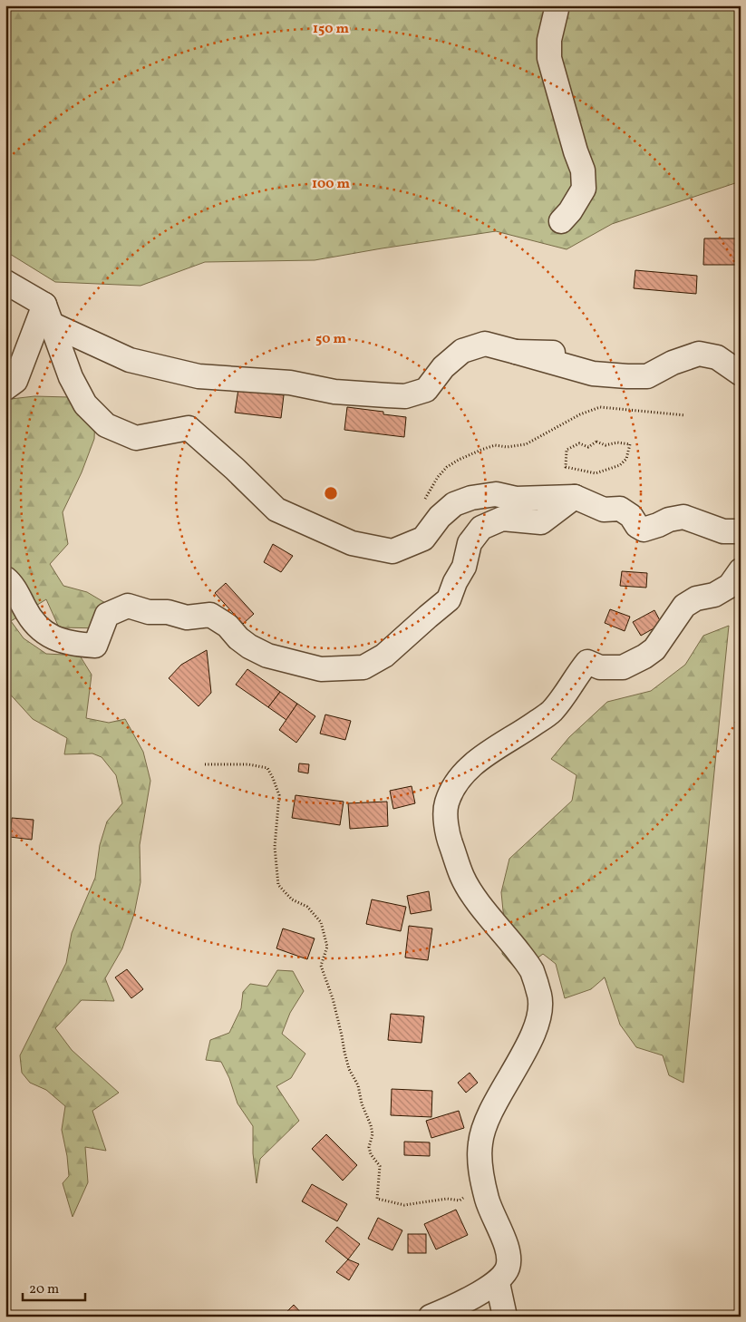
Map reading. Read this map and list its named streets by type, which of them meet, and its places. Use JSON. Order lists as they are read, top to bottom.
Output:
{
  "scale_bar": "20 m",
  "rings": ["150 m", "100 m", "50 m"]
}
